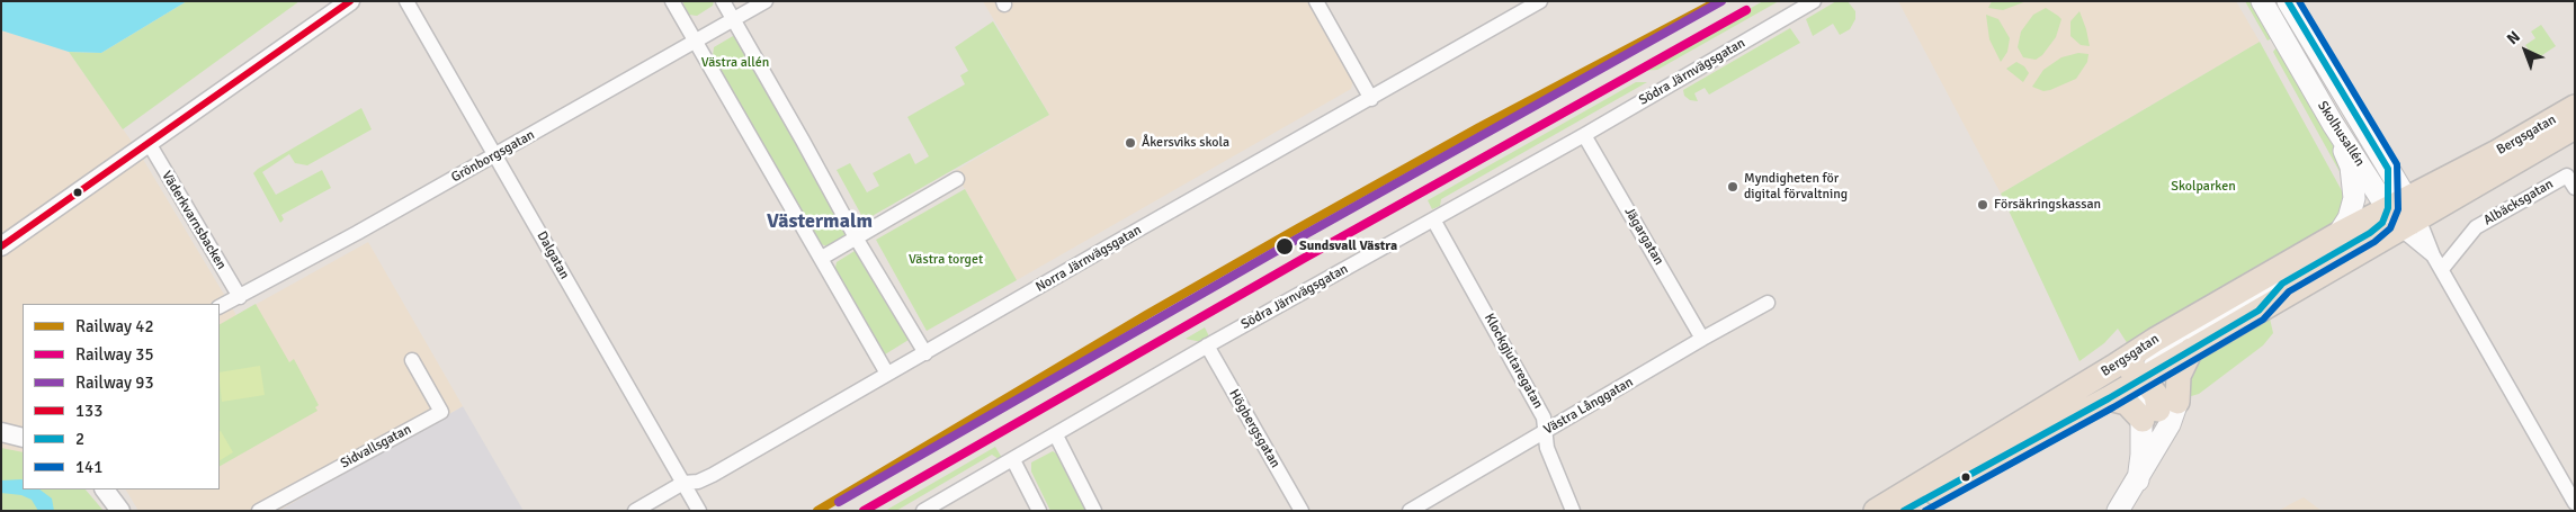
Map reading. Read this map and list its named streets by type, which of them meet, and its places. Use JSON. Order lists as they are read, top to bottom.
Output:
{
  "streets": {
    "highway": ["Bergsgatan"],
    "main road": ["Skolhusallén"],
    "street": [
      "Södra Järnvägsgatan",
      "Grönborgsgatan",
      "Albäcksgatan",
      "Väderkvarnsbacken",
      "Jägargatan",
      "Dalgatan",
      "Norra Järnvägsgatan",
      "Klockgjutaregatan",
      "Västra Långgatan",
      "Högbergsgatan",
      "Sidvallsgatan"
    ]
  },
  "crossings": [
    ["Södra Järnvägsgatan", "Jägargatan"],
    ["Södra Järnvägsgatan", "Klockgjutaregatan"],
    ["Södra Järnvägsgatan", "Högbergsgatan"],
    ["Skolhusallén", "Bergsgatan"],
    ["Skolhusallén", "Albäcksgatan"],
    ["Grönborgsgatan", "Väderkvarnsbacken"],
    ["Grönborgsgatan", "Dalgatan"],
    ["Jägargatan", "Västra Långgatan"],
    ["Dalgatan", "Norra Järnvägsgatan"],
    ["Klockgjutaregatan", "Västra Långgatan"]
  ],
  "districts": ["Västermalm"],
  "parks": ["Västra allén", "Skolparken", "Västra torget"],
  "places": [
    "Åkersviks skola",
    "Myndigheten för digital förvaltning",
    "Försäkringskassan",
    "Sundsvall Västra"
  ],
  "lines": [
    "rail line 42",
    "rail line 93",
    "transit line 133",
    "transit line 2",
    "transit line 141",
    "rail line 35"
  ],
  "legend": [
    "Railway 42",
    "Railway 35",
    "Railway 93",
    "133",
    "2",
    "141"
  ],
  "north": "top left"
}
